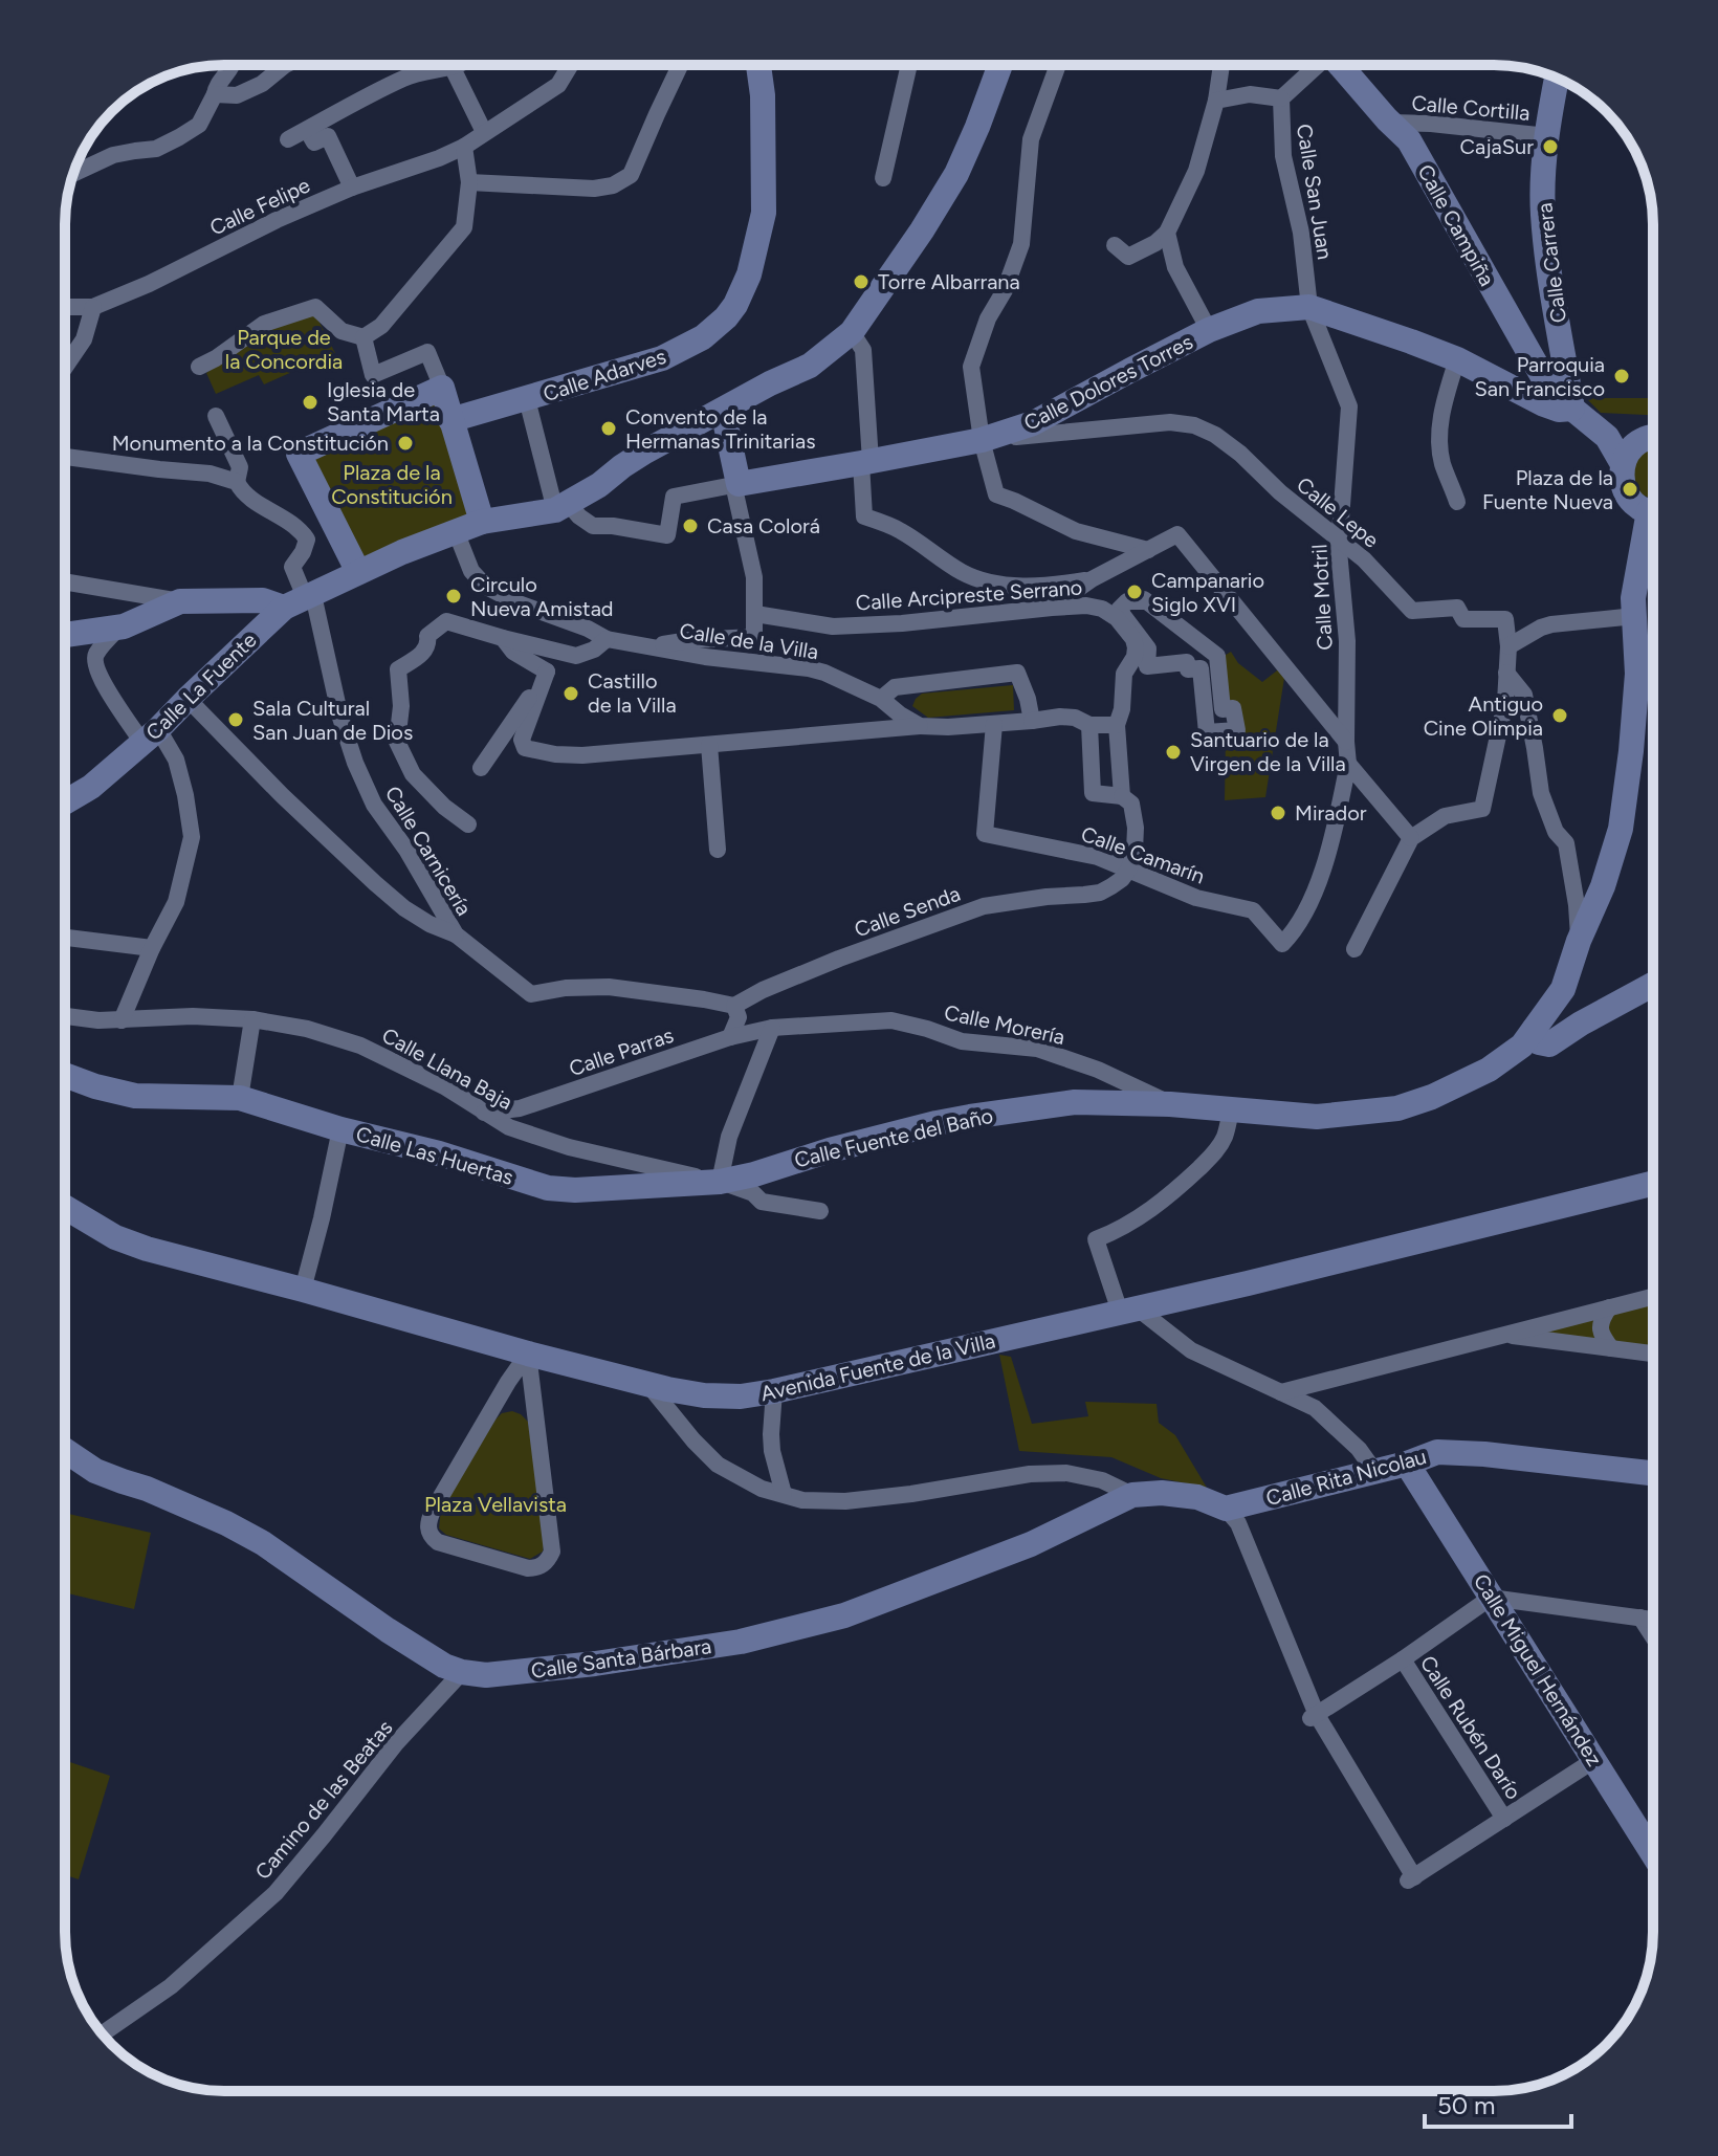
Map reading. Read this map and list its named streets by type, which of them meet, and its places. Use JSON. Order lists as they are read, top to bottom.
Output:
{
  "streets": {
    "street": [
      "Calle Cortilla",
      "Calle San Juan",
      "Calle Felipe",
      "Calle Campiña",
      "Calle Carrera",
      "Calle Adarves",
      "Calle Dolores Torres",
      "Calle Lepe",
      "Calle Arcipreste Serrano",
      "Calle Motril",
      "Calle de la Villa",
      "Calle La Fuente",
      "Calle Carnicería",
      "Calle Camarín",
      "Calle Senda",
      "Calle Morería",
      "Calle Parras",
      "Calle Llana Baja",
      "Calle Fuente del Baño",
      "Calle Las Huertas",
      "Avenida Fuente de la Villa",
      "Calle Rita Nicolau",
      "Calle Santa Bárbara",
      "Calle Miguel Hernández",
      "Calle Rubén Darío",
      "Camino de las Beatas"
    ]
  },
  "crossings": [
    ["Calle Cortilla", "Calle Campiña"],
    ["Calle Cortilla", "Calle Carrera"],
    ["Calle San Juan", "Calle Dolores Torres"],
    ["Calle San Juan", "Calle Motril"],
    ["Calle Campiña", "Calle Carrera"],
    ["Calle Campiña", "Calle Dolores Torres"],
    ["Calle Carrera", "Calle Dolores Torres"],
    ["Calle Dolores Torres", "Calle Lepe"],
    ["Calle Dolores Torres", "Calle Motril"],
    ["Calle Lepe", "Calle Motril"],
    ["Calle Arcipreste Serrano", "Calle Motril"],
    ["Calle Motril", "Calle Camarín"],
    ["Calle La Fuente", "Calle Carnicería"],
    ["Calle Carnicería", "Calle Senda"],
    ["Calle Camarín", "Calle Senda"],
    ["Calle Morería", "Calle Parras"],
    ["Calle Morería", "Calle Fuente del Baño"],
    ["Calle Parras", "Calle Llana Baja"],
    ["Calle Llana Baja", "Calle Fuente del Baño"],
    ["Calle Llana Baja", "Calle Las Huertas"],
    ["Calle Fuente del Baño", "Calle Las Huertas"],
    ["Calle Rita Nicolau", "Calle Santa Bárbara"],
    ["Calle Rita Nicolau", "Calle Miguel Hernández"],
    ["Calle Santa Bárbara", "Camino de las Beatas"]
  ],
  "parks": ["Parque de la Concordia", "Plaza de la Constitución", "Plaza Vellavista"],
  "places": [
    "CajaSur",
    "Torre Albarrana",
    "Parroquia San Francisco",
    "Iglesia de Santa Marta",
    "Convento de la Hermanas Trinitarias",
    "Monumento a la Constitución",
    "Plaza de la Fuente Nueva",
    "Casa Colorá",
    "Campanario Siglo XVI",
    "Circulo Nueva Amistad",
    "Castillo de la Villa",
    "Antiguo Cine Olimpia",
    "Sala Cultural San Juan de Dios",
    "Santuario de la Virgen de la Villa",
    "Mirador"
  ],
  "scale_bar": "50 m"
}
